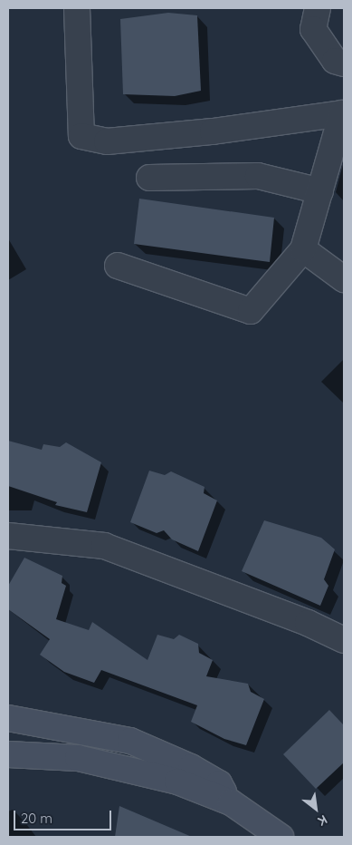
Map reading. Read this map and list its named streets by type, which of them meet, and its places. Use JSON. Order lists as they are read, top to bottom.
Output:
{
  "scale_bar": "20 m",
  "north": "bottom right"
}
